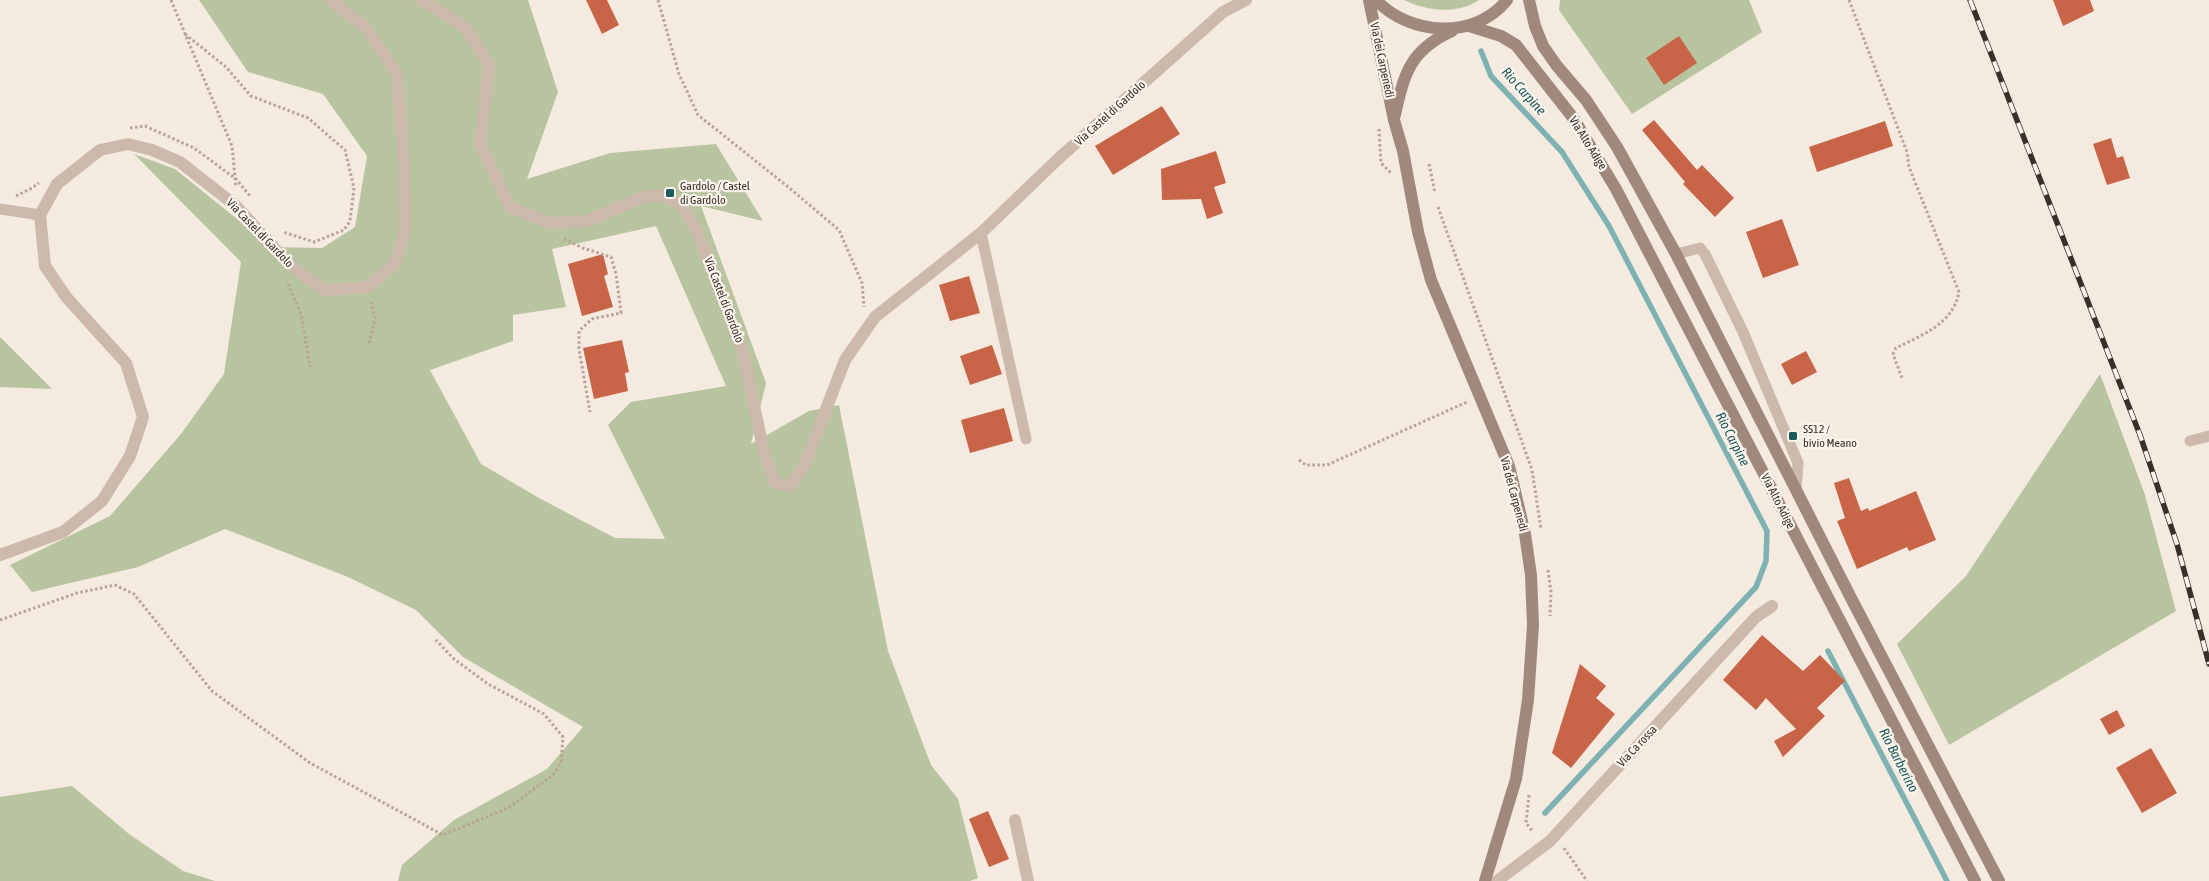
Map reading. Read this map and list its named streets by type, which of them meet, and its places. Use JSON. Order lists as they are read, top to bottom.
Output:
{
  "streets": {
    "main road": ["Via dei Carpenedi", "Via Alto Adige"],
    "street": ["Via Castel di Gardolo", "Via Ca rossa"]
  },
  "crossings": [
    ["Via dei Carpenedi", "Via Alto Adige"]
  ],
  "water": ["Rio Carpine", "Rio Barberino"],
  "places": {
    "transit": ["Gardolo / Castel di Gardolo", "SS12 / bivio Meano"]
  }
}
